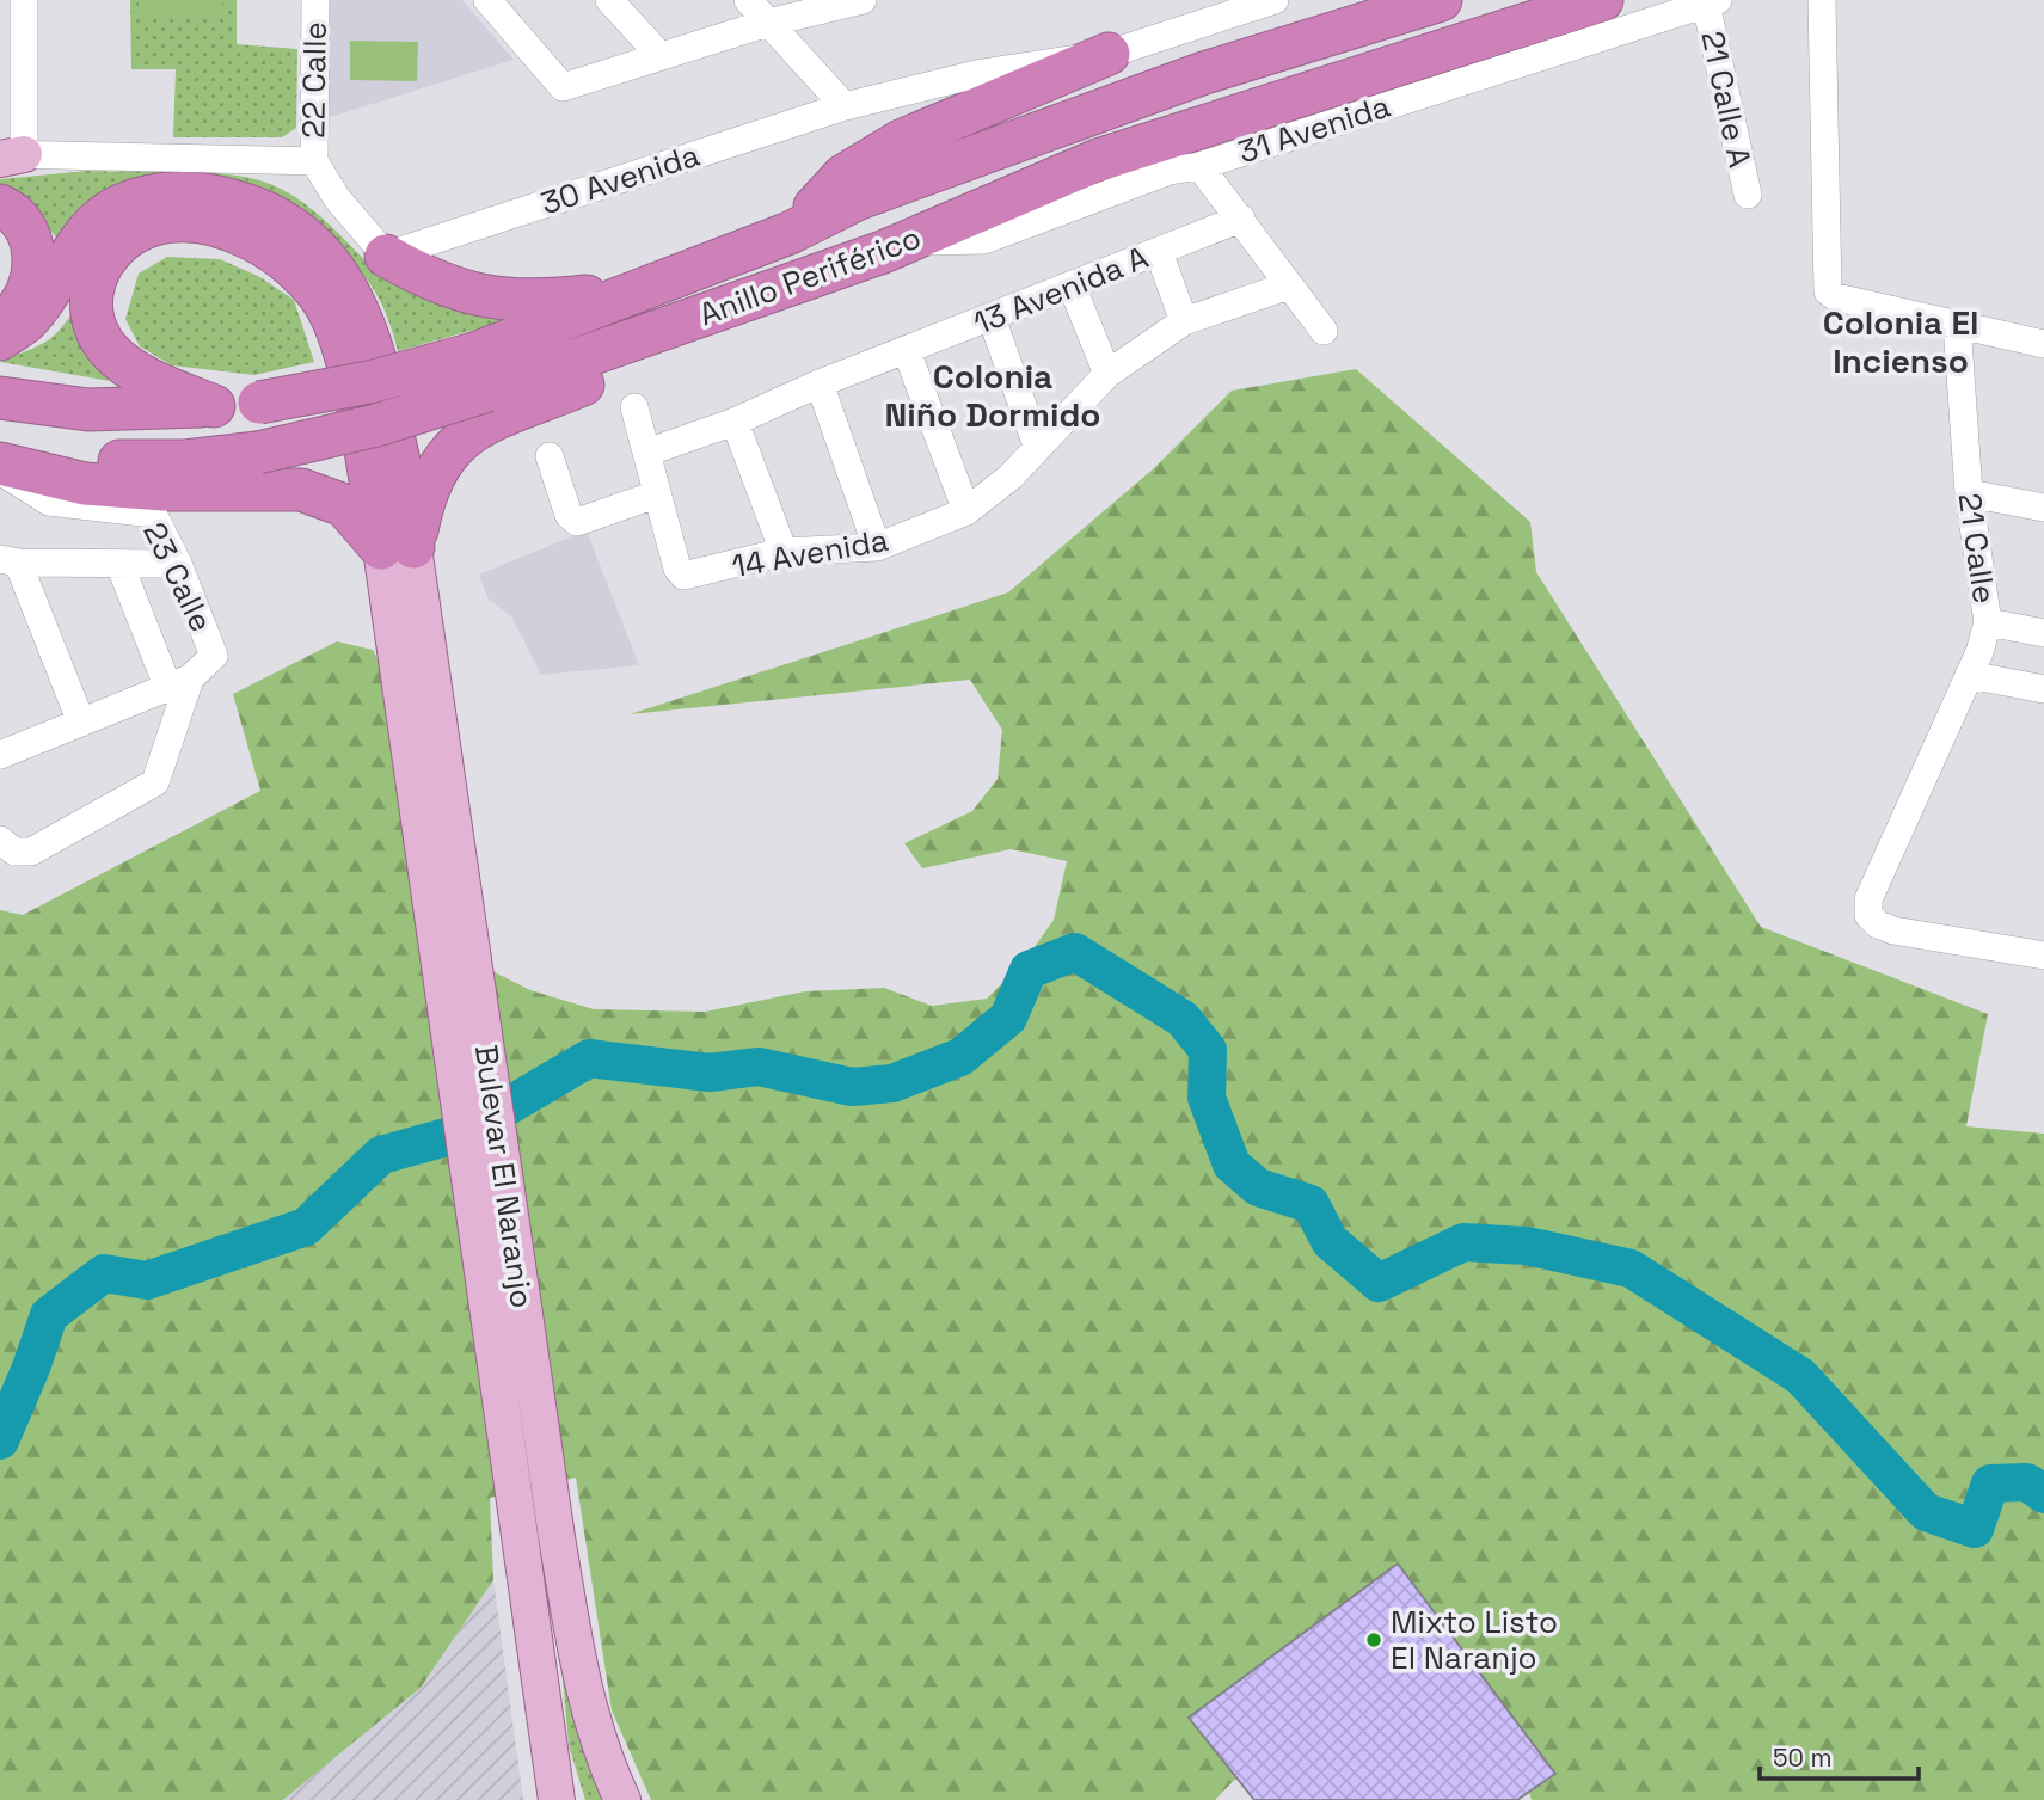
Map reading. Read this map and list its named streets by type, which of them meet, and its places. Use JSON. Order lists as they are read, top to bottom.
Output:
{
  "streets": {
    "highway": ["Anillo Periférico"],
    "main road": ["Bulevar El Naranjo"],
    "street": [
      "22 Calle",
      "21 Calle A",
      "31 Avenida",
      "30 Avenida",
      "13 Avenida A",
      "21 Calle",
      "14 Avenida",
      "23 Calle"
    ]
  },
  "crossings": [
    ["21 Calle A", "31 Avenida"],
    ["31 Avenida", "Anillo Periférico"]
  ],
  "districts": ["Colonia El Incienso", "Colonia Niño Dormido"],
  "places": ["Mixto Listo El Naranjo"],
  "scale_bar": "50 m"
}
